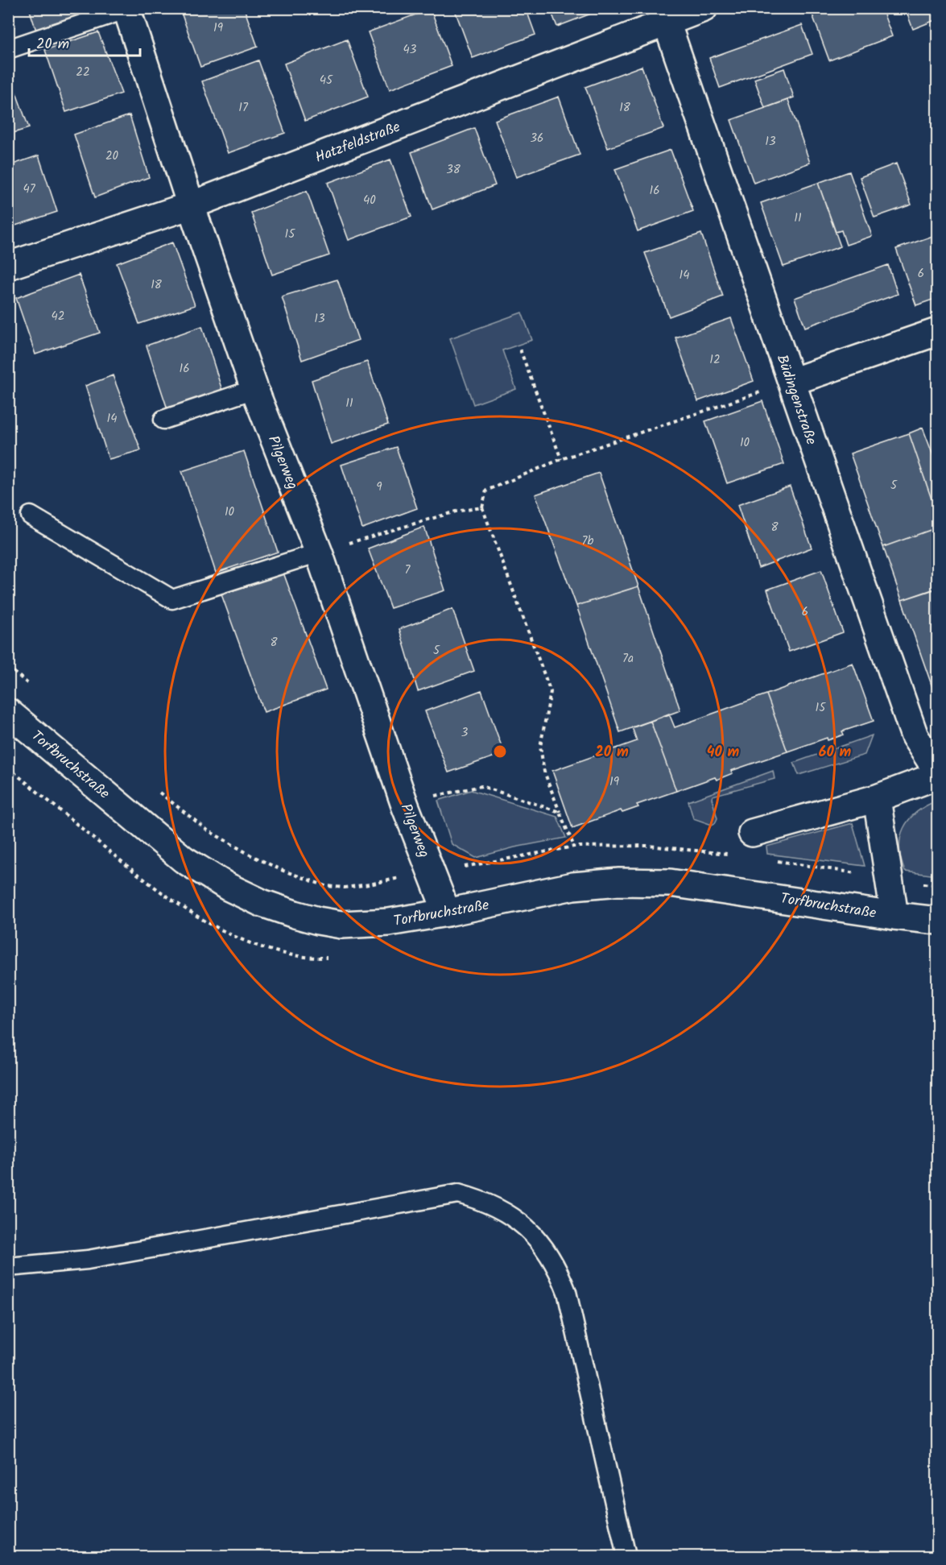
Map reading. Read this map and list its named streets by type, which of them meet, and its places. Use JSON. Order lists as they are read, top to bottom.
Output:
{
  "streets": {
    "street": [
      "Hatzfeldstraße",
      "Büdingenstraße",
      "Pilgerweg",
      "Torfbruchstraße"
    ]
  },
  "crossings": [
    ["Hatzfeldstraße", "Büdingenstraße"],
    ["Hatzfeldstraße", "Pilgerweg"],
    ["Pilgerweg", "Torfbruchstraße"]
  ],
  "house_numbers": [
    "19",
    "43",
    "22",
    "45",
    "17",
    "18",
    "36",
    "13",
    "20",
    "38",
    "47",
    "16",
    "40",
    "11",
    "15",
    "6",
    "14",
    "18",
    "42",
    "13",
    "12",
    "16",
    "11",
    "14",
    "10",
    "5",
    "9",
    "10",
    "8",
    "7b",
    "7",
    "6",
    "8",
    "5",
    "7a",
    "15",
    "3",
    "19"
  ],
  "scale_bar": "20 m",
  "rings": ["20 m", "40 m", "60 m"]
}
